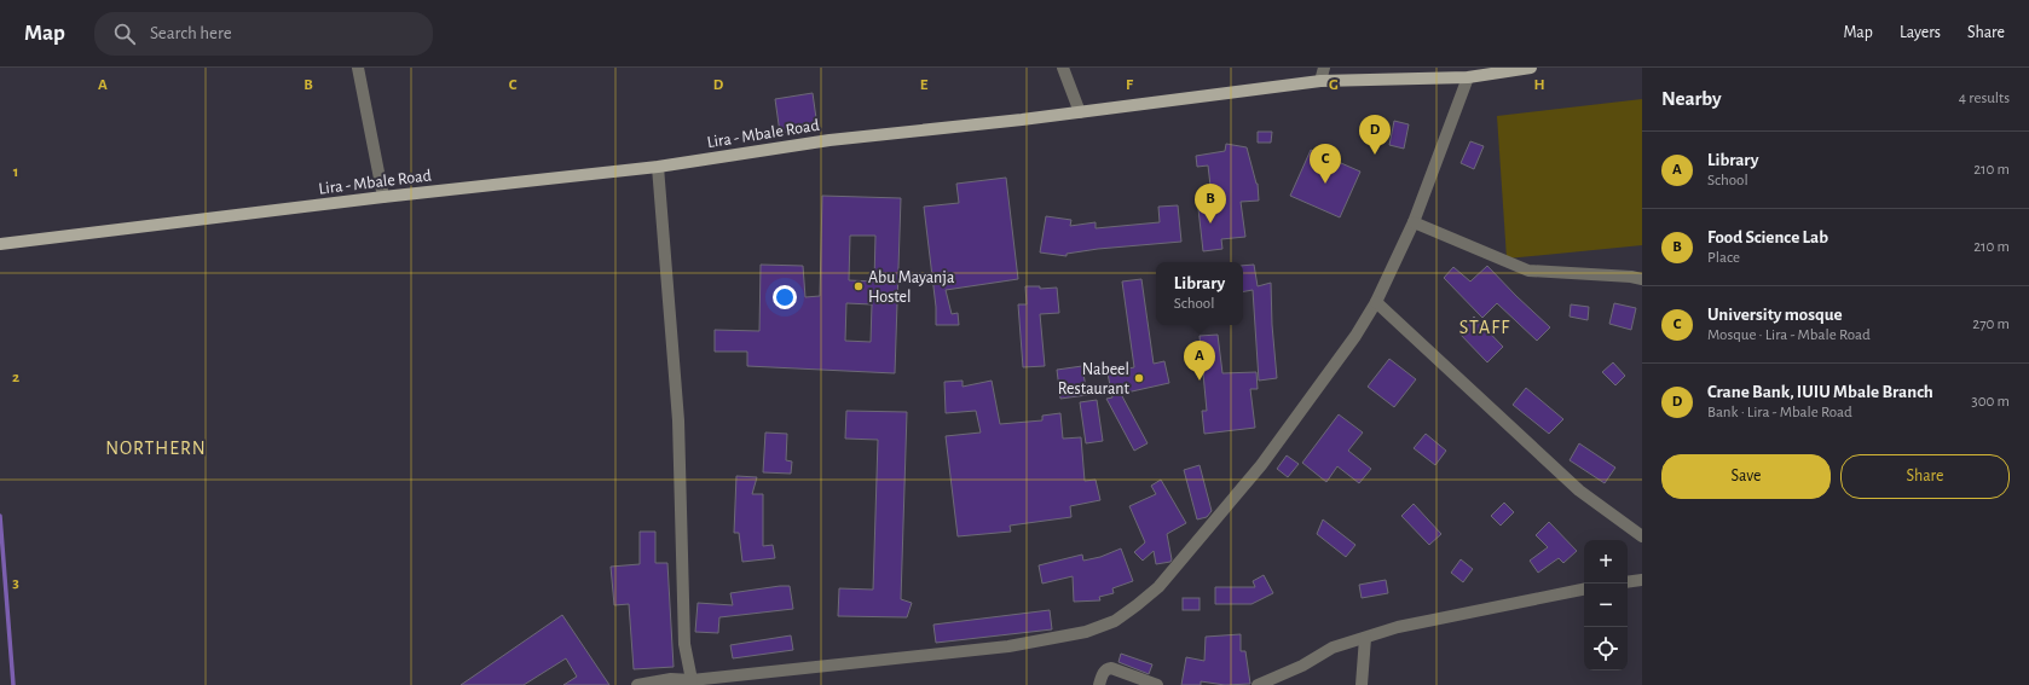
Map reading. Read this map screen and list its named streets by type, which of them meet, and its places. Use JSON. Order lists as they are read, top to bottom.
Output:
{
  "streets": {
    "main road": ["Lira - Mbale Road"]
  },
  "districts": ["STAFF", "NORTHERN"],
  "places": ["Abu Mayanja Hostel", "Nabeel Restaurant"],
  "page": {
    "header": "Map",
    "search": "Search here",
    "nav": ["Map", "Layers", "Share"],
    "heading": ["Nearby", "4 results"],
    "pins": [
      "D",
      "C",
      "B",
      "A"
    ],
    "list": [
      {
        "mark": "A",
        "name": "Library",
        "note": "School",
        "value": "210 m"
      },
      {
        "mark": "B",
        "name": "Food Science Lab",
        "note": "Place",
        "value": "210 m"
      },
      {
        "mark": "C",
        "name": "University mosque",
        "note": "Mosque · Lira - Mbale Road",
        "value": "270 m"
      },
      {
        "mark": "D",
        "name": "Crane Bank, IUIU Mbale Branch",
        "note": "Bank · Lira - Mbale Road",
        "value": "300 m"
      }
    ],
    "popup": ["Library", "School"],
    "buttons": ["Save", "Share"],
    "map_buttons": ["+", "−"]
  },
  "grid": {
    "columns": [
      "A",
      "B",
      "C",
      "D",
      "E",
      "F",
      "G",
      "H"
    ],
    "rows": ["1", "2", "3"]
  }
}
